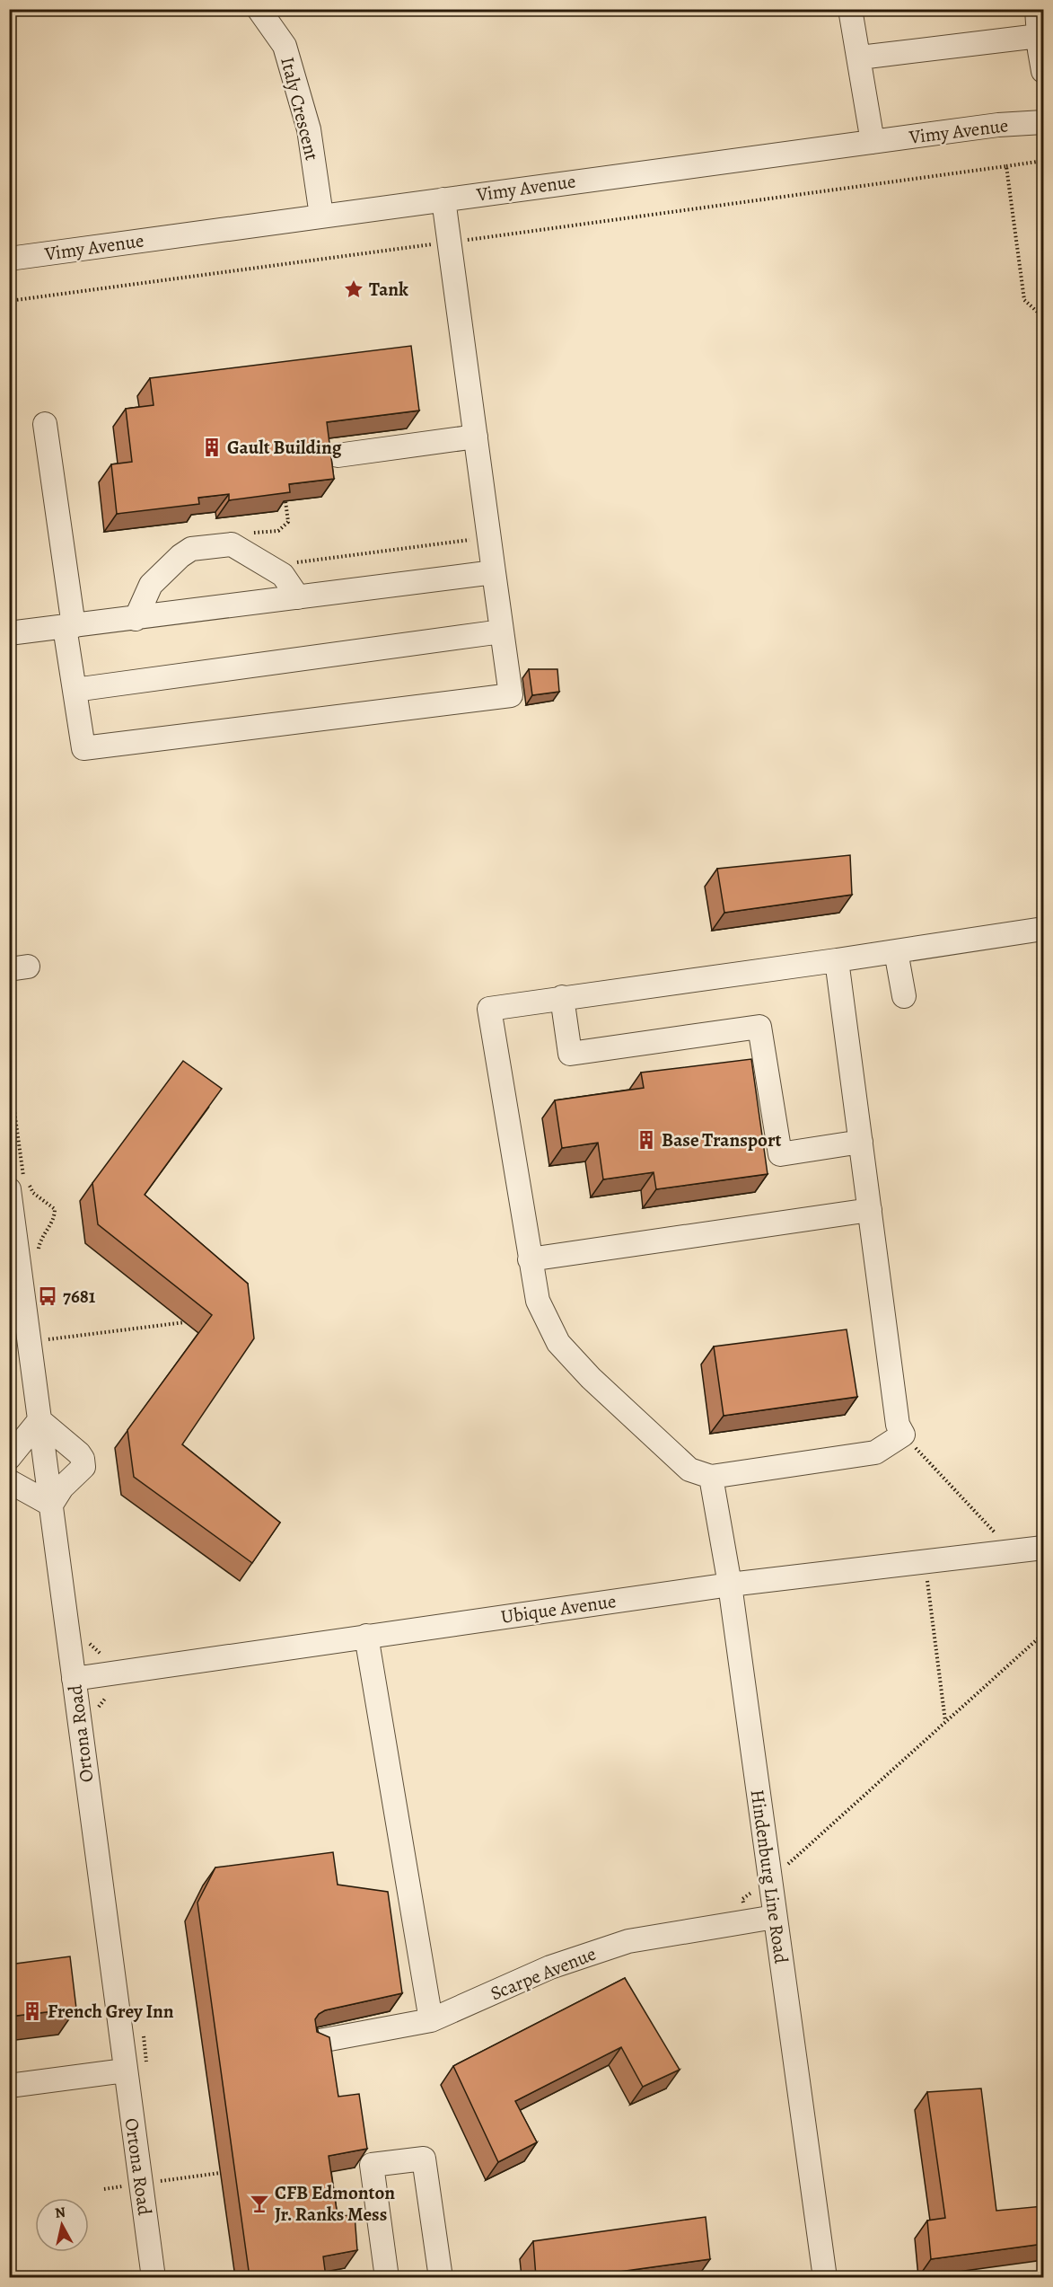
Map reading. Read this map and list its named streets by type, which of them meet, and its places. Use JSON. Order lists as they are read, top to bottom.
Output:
{
  "streets": {
    "street": [
      "Italy Crescent",
      "Vimy Avenue",
      "Ubique Avenue",
      "Ortona Road",
      "Hindenburg Line Road",
      "Scarpe Avenue"
    ]
  },
  "crossings": [
    ["Italy Crescent", "Vimy Avenue"],
    ["Ubique Avenue", "Ortona Road"],
    ["Ubique Avenue", "Hindenburg Line Road"],
    ["Hindenburg Line Road", "Scarpe Avenue"]
  ],
  "places": {
    "place": ["Tank"],
    "building": ["Gault Building", "Base Transport", "French Grey Inn"],
    "bus stop": ["7681"],
    "bar": ["CFB Edmonton Jr. Ranks Mess"]
  },
  "north": "top"
}
